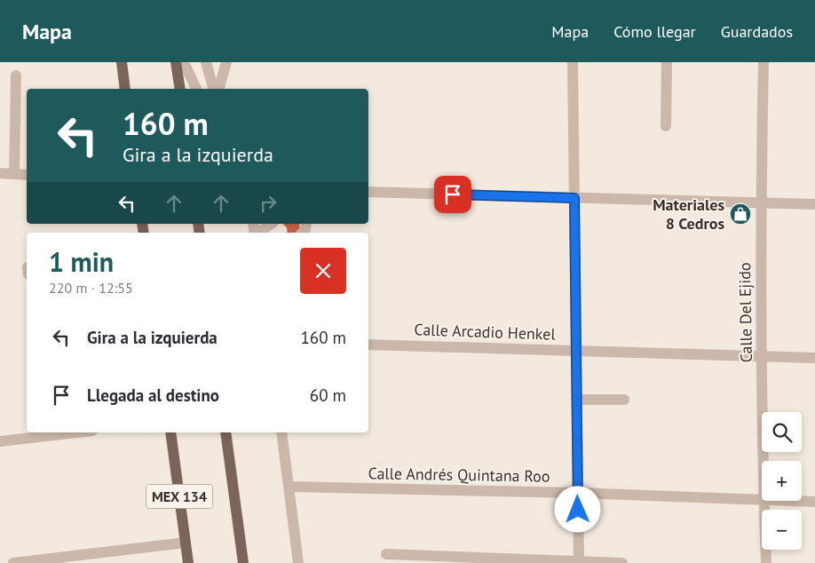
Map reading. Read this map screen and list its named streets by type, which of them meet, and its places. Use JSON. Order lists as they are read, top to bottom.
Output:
{
  "streets": {
    "main road": ["MEX 134"],
    "street": ["Calle Del Ejido", "Calle Arcadio Henkel", "Calle Andrés Quintana Roo"]
  },
  "crossings": [
    ["Calle Del Ejido", "Calle Arcadio Henkel"]
  ],
  "places": {
    "shop": ["Materiales 8 Cedros"]
  },
  "page": {
    "header": "Mapa",
    "nav": ["Mapa", "Cómo llegar", "Guardados"],
    "turn": ["160 m", "Gira a la izquierda"],
    "heading": ["1 min", "220 m · 12:55"],
    "list": [
      {
        "name": "Gira a la izquierda",
        "value": "160 m"
      },
      {
        "name": "Llegada al destino",
        "value": "60 m"
      }
    ],
    "map_buttons": ["+", "−"]
  }
}
